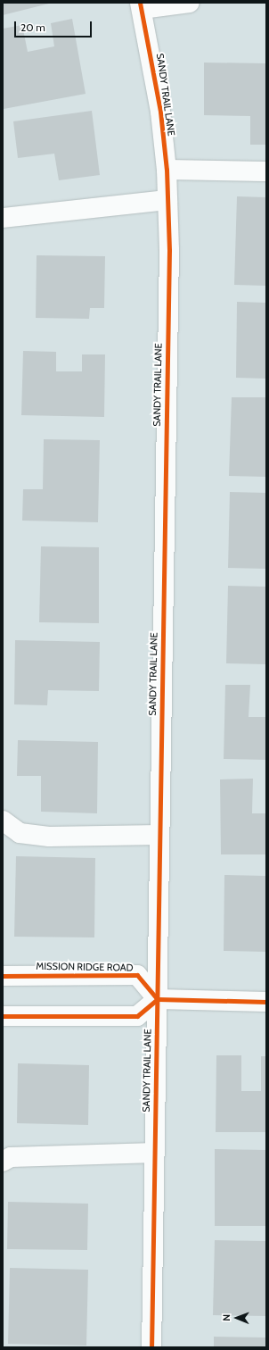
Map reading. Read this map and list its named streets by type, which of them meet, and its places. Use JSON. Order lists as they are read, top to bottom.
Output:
{
  "streets": {
    "street": ["SANDY TRAIL LANE", "MISSION RIDGE ROAD"]
  },
  "crossings": [
    ["SANDY TRAIL LANE", "MISSION RIDGE ROAD"]
  ],
  "scale_bar": "20 m",
  "north": "left"
}
